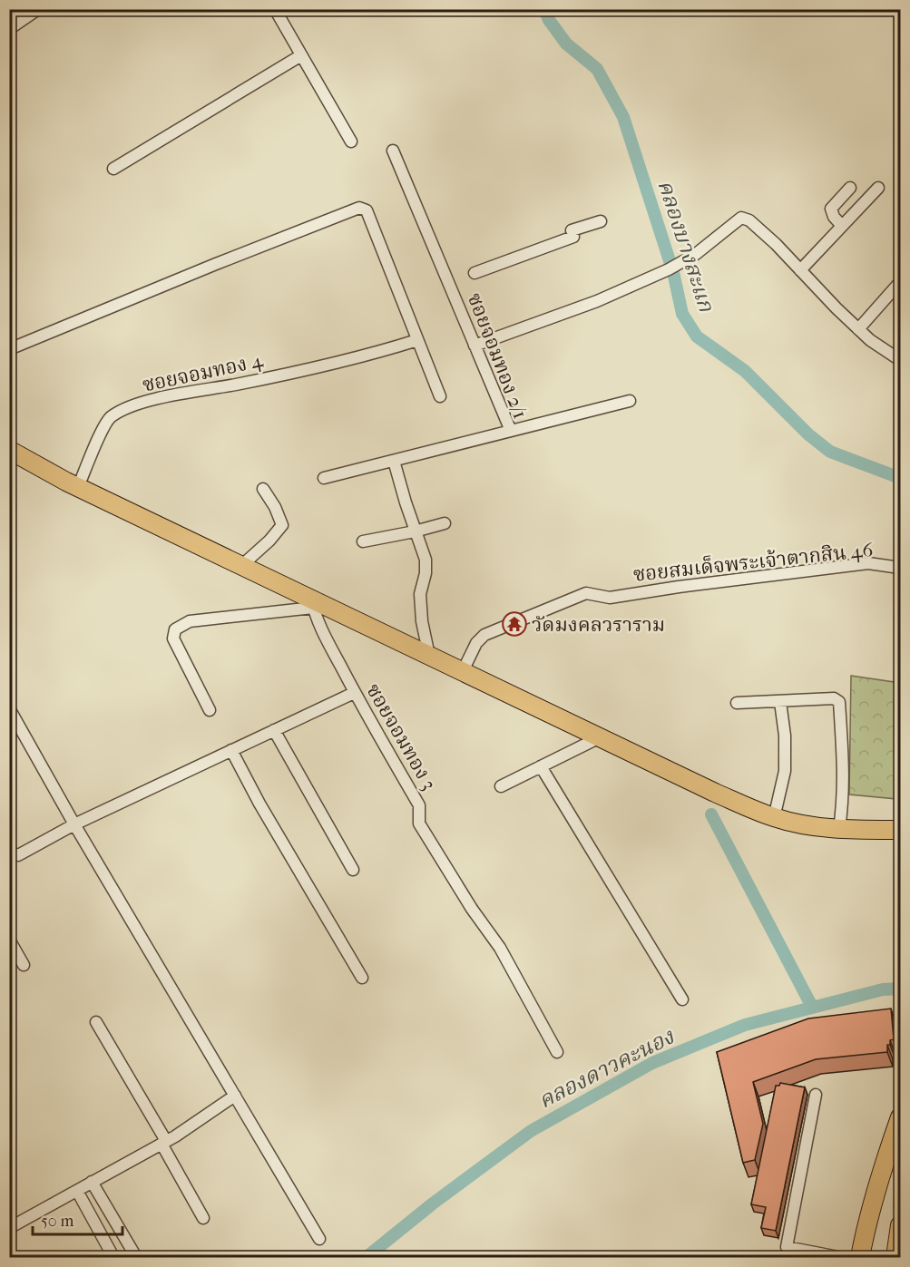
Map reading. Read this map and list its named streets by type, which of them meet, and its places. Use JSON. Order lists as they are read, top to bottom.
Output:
{
  "streets": {
    "street": [
      "ซอยจอมทอง 2/1",
      "ซอยจอมทอง 4",
      "ซอยสมเด็จพระเจ้าตากสิน 46",
      "ซอยจอมทอง 3"
    ]
  },
  "water": ["คลองบางสะแก", "คลองดาวคะนอง"],
  "places": {
    "temple": ["วัดมงคลวราราม"]
  },
  "scale_bar": "50 m"
}
